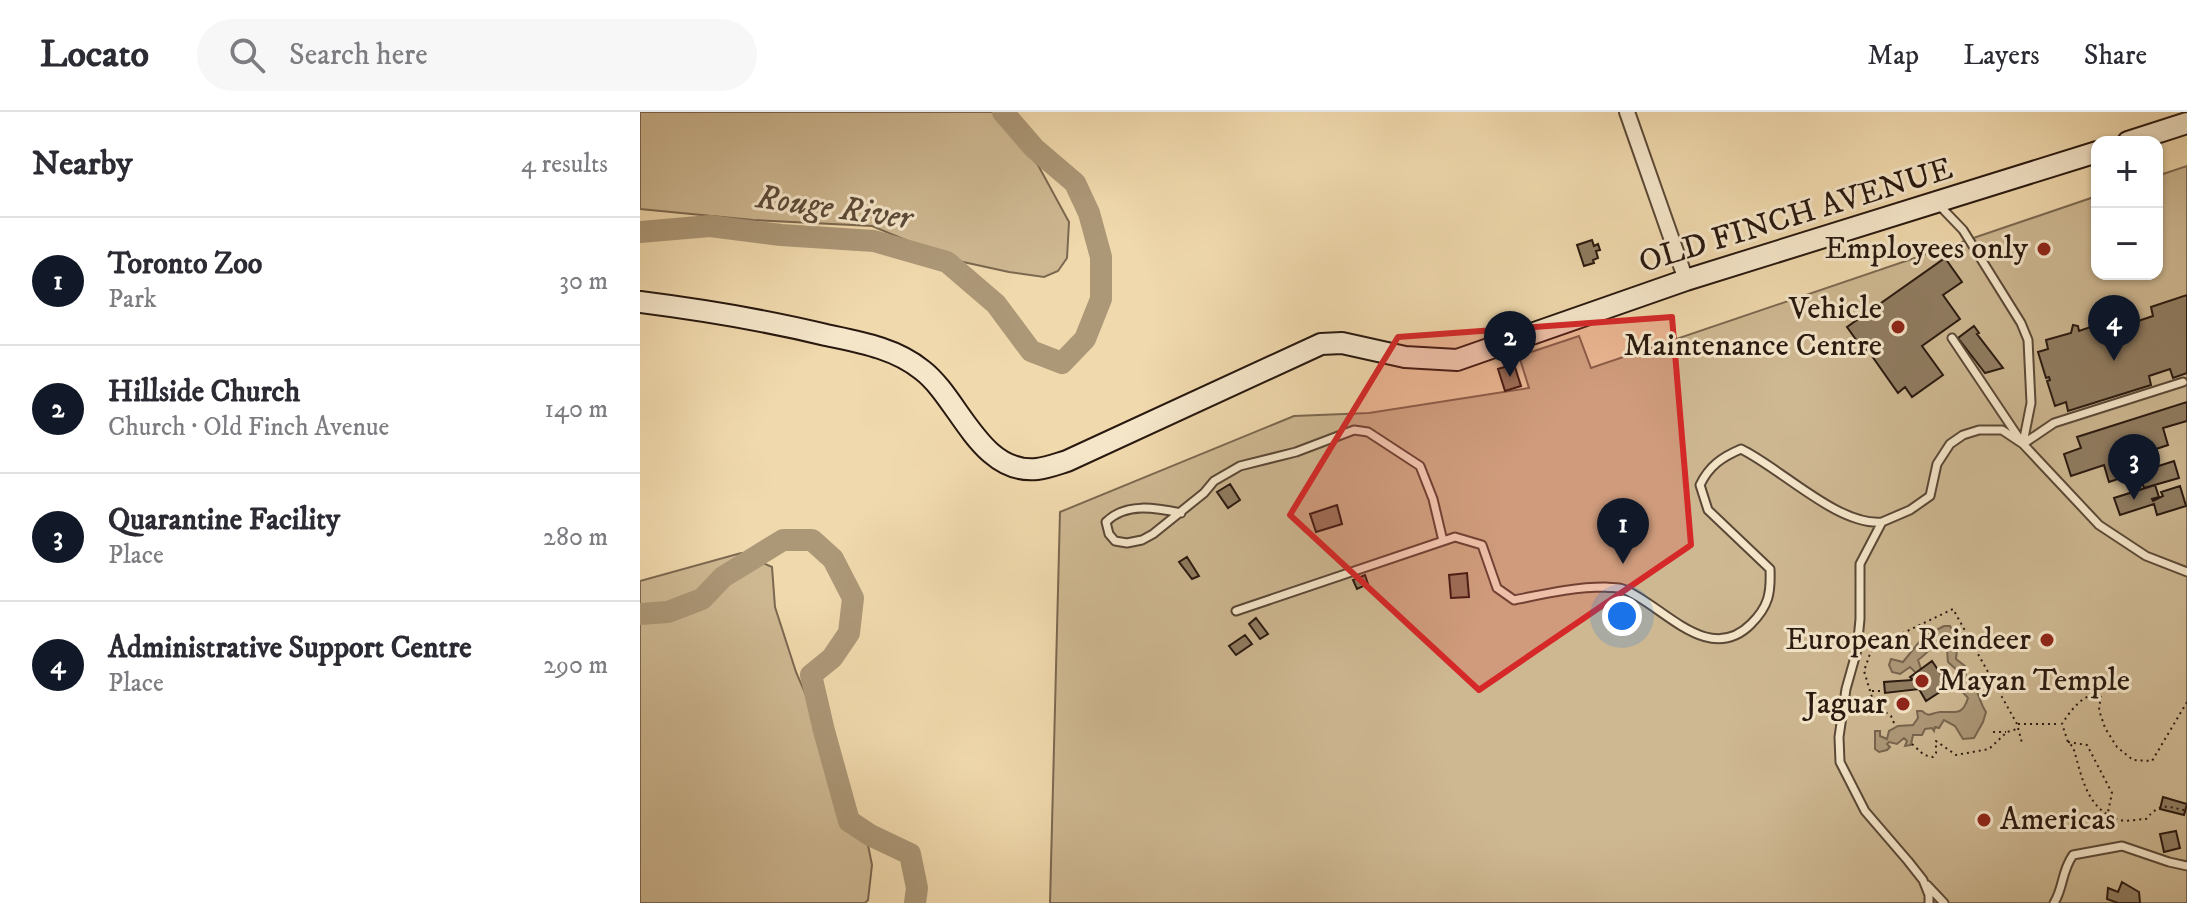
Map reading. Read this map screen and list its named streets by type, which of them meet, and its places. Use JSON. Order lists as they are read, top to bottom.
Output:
{
  "streets": {
    "street": ["OLD FINCH AVENUE"]
  },
  "water": ["Rouge River"],
  "places": [
    "Employees only",
    "Vehicle Maintenance Centre",
    "European Reindeer",
    "Mayan Temple",
    "Jaguar",
    "Americas"
  ],
  "page": {
    "header": "Locato",
    "search": "Search here",
    "nav": ["Map", "Layers", "Share"],
    "heading": ["Nearby", "4 results"],
    "map_buttons": ["+", "−"],
    "list": [
      {
        "mark": "1",
        "name": "Toronto Zoo",
        "note": "Park",
        "value": "30 m"
      },
      {
        "mark": "2",
        "name": "Hillside Church",
        "note": "Church · Old Finch Avenue",
        "value": "140 m"
      },
      {
        "mark": "3",
        "name": "Quarantine Facility",
        "note": "Place",
        "value": "280 m"
      },
      {
        "mark": "4",
        "name": "Administrative Support Centre",
        "note": "Place",
        "value": "290 m"
      }
    ],
    "pins": [
      "4",
      "2",
      "3",
      "1"
    ]
  }
}
